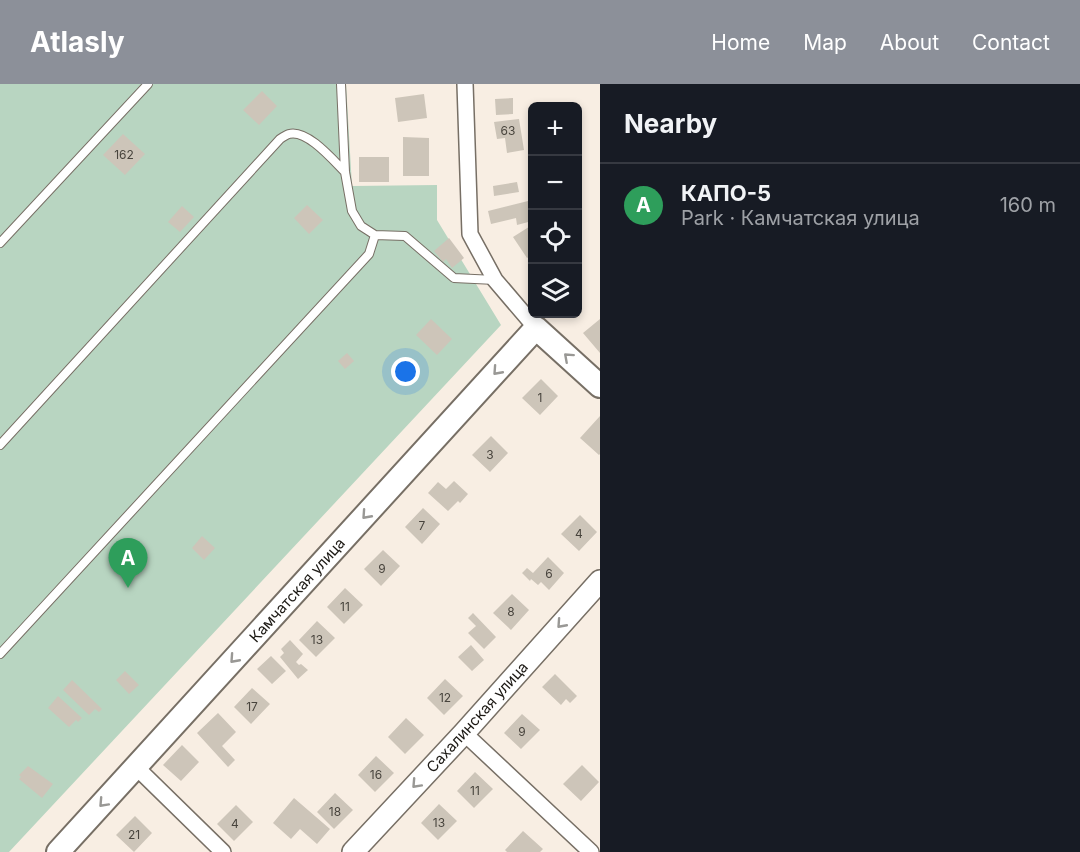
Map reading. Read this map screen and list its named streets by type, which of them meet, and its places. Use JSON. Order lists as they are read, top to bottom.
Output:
{
  "streets": {
    "main road": ["Камчатская улица", "Сахалинская улица"]
  },
  "one_way": ["Камчатская улица", "Сахалинская улица"],
  "house_numbers": [
    "63",
    "162",
    "1",
    "3",
    "7",
    "4",
    "9",
    "6",
    "11",
    "8",
    "13",
    "12",
    "17",
    "9",
    "16",
    "11",
    "18",
    "13",
    "4",
    "21"
  ],
  "page": {
    "header": "Atlasly",
    "nav": [
      "Home",
      "Map",
      "About",
      "Contact"
    ],
    "heading": "Nearby",
    "map_buttons": ["+", "−"],
    "list": [
      {
        "mark": "A",
        "name": "КАПО-5",
        "note": "Park · Камчатская улица",
        "value": "160 m"
      }
    ],
    "pins": "A"
  }
}
